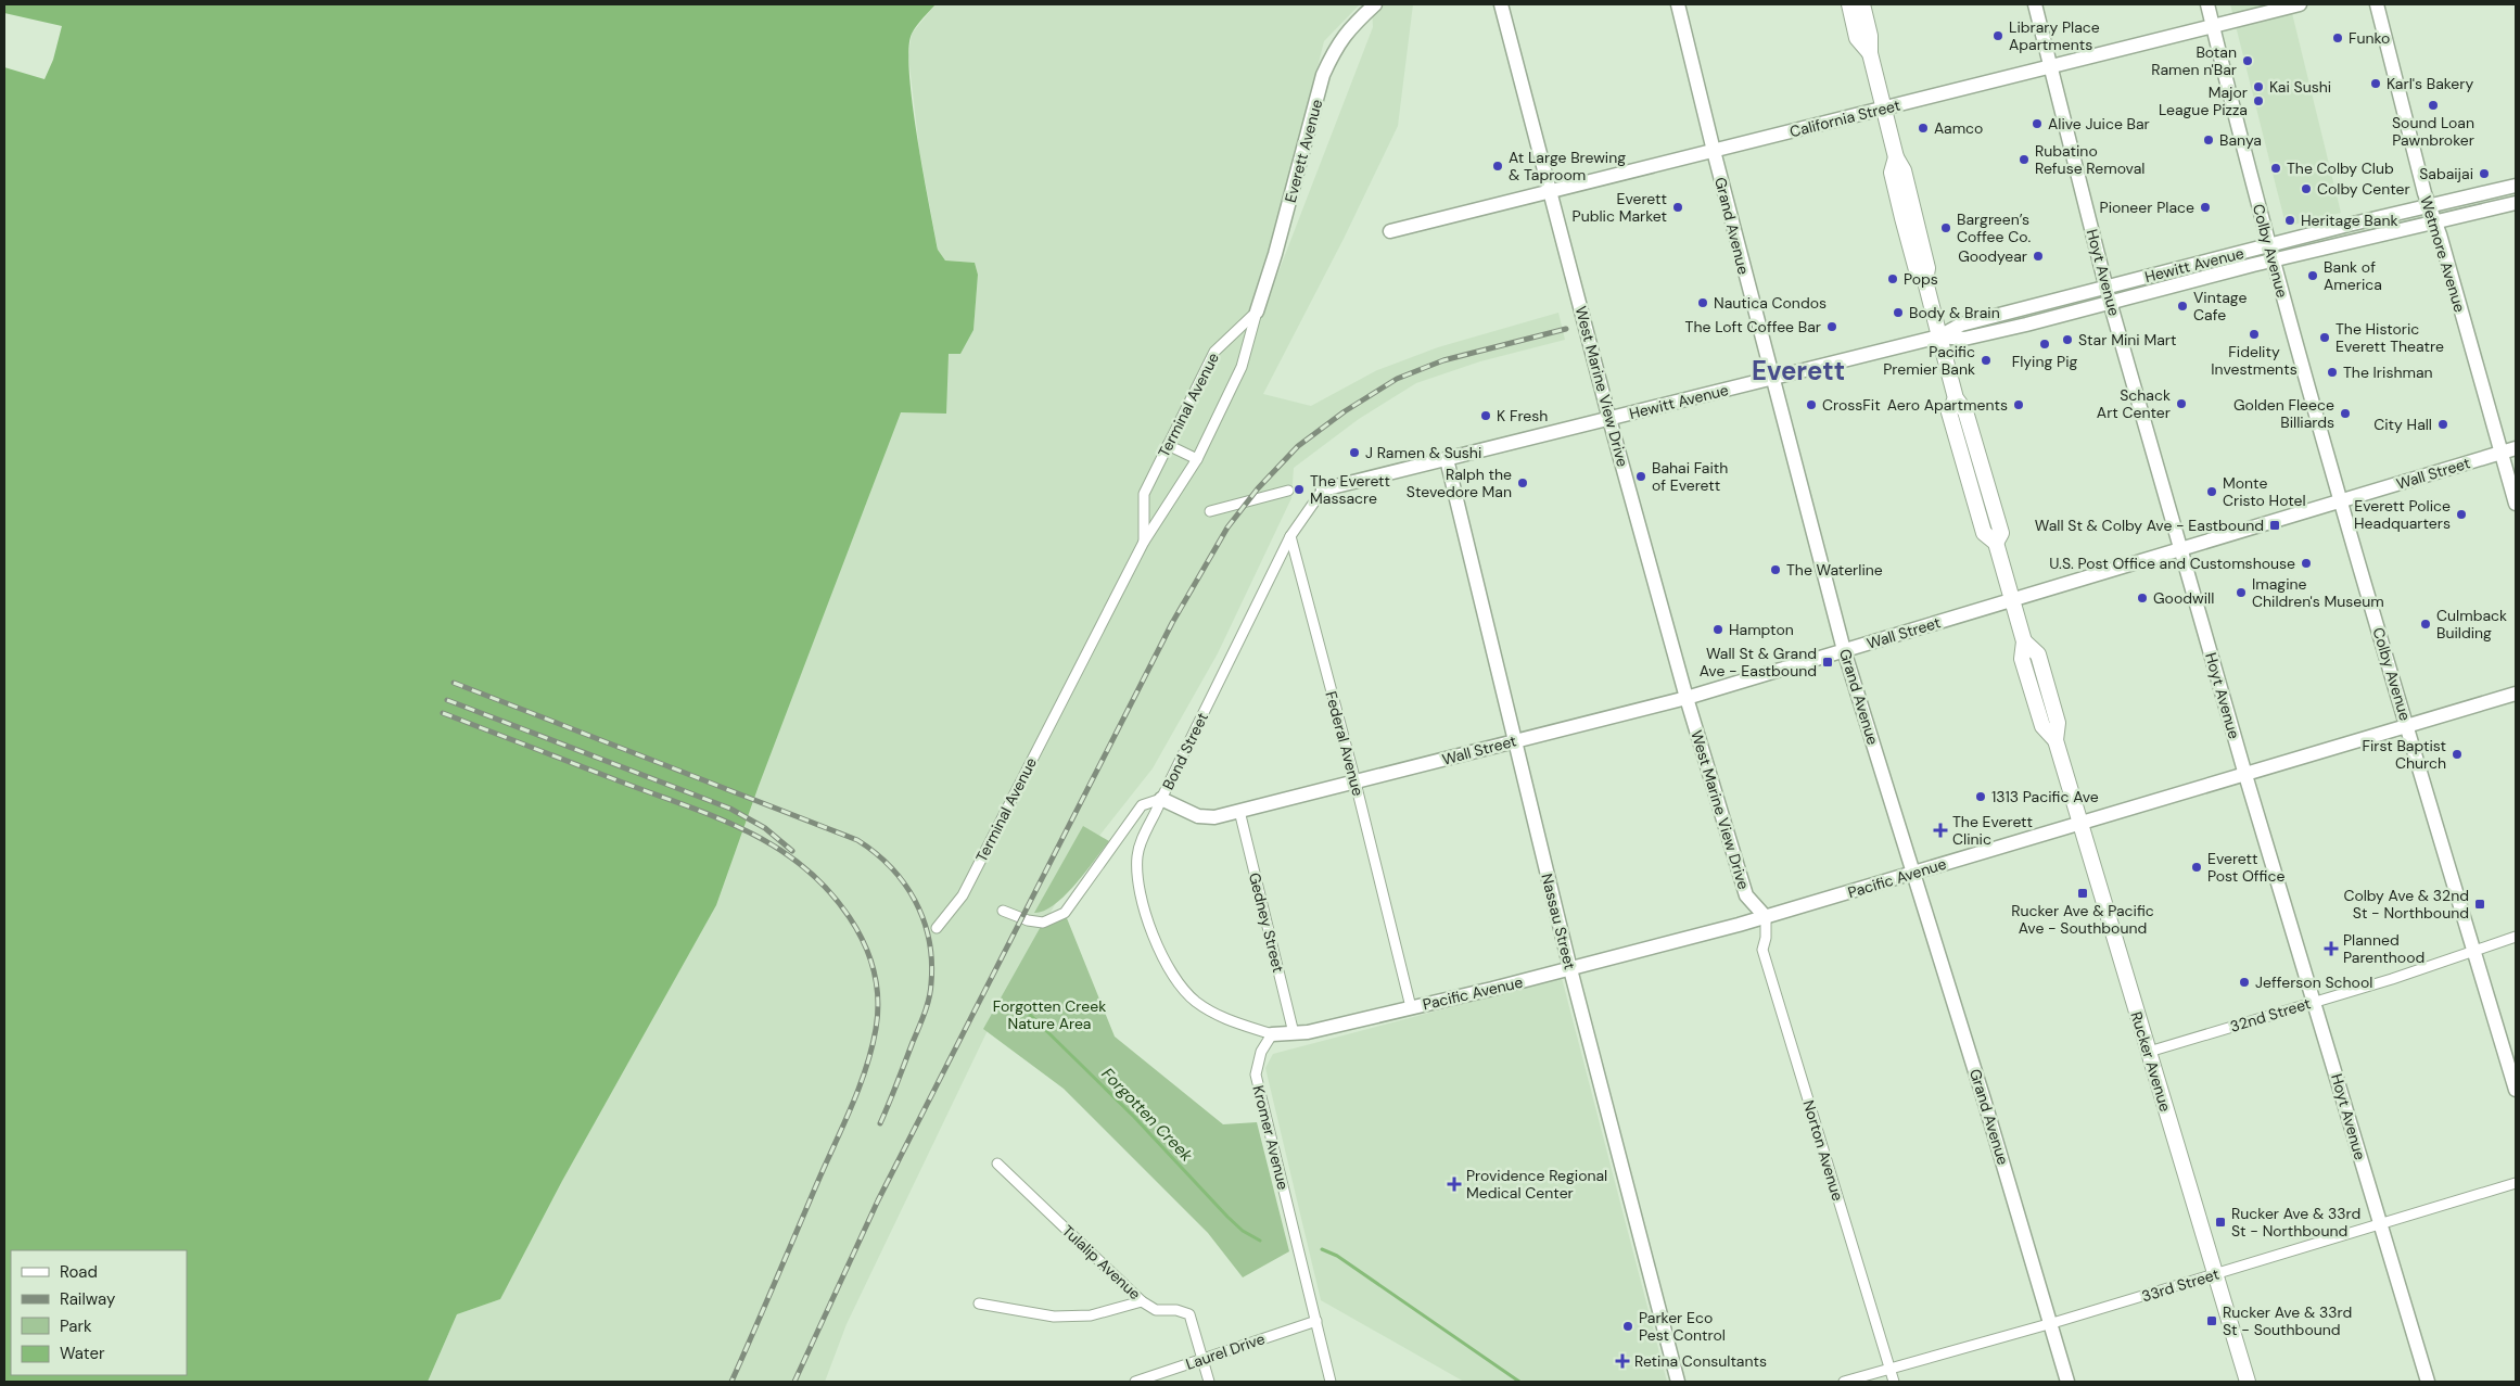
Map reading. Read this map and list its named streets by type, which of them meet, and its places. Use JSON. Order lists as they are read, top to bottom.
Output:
{
  "streets": {
    "main road": ["Rucker Avenue"],
    "street": [
      "California Street",
      "Everett Avenue",
      "Grand Avenue",
      "Colby Avenue",
      "Wetmore Avenue",
      "Hewitt Avenue",
      "Hoyt Avenue",
      "West Marine View Drive",
      "Terminal Avenue",
      "Wall Street",
      "Federal Avenue",
      "Bond Street",
      "Pacific Avenue",
      "Nassau Street",
      "Gedney Street",
      "32nd Street",
      "Kromer Avenue",
      "Norton Avenue",
      "Tulalip Avenue",
      "33rd Street",
      "Laurel Drive"
    ]
  },
  "crossings": [
    ["California Street", "Grand Avenue"],
    ["California Street", "Colby Avenue"],
    ["California Street", "Hoyt Avenue"],
    ["California Street", "West Marine View Drive"],
    ["California Street", "Rucker Avenue"],
    ["Everett Avenue", "Terminal Avenue"],
    ["Grand Avenue", "Hewitt Avenue"],
    ["Grand Avenue", "Wall Street"],
    ["Grand Avenue", "Pacific Avenue"],
    ["Grand Avenue", "33rd Street"],
    ["Colby Avenue", "Hewitt Avenue"],
    ["Colby Avenue", "Wall Street"],
    ["Colby Avenue", "Pacific Avenue"],
    ["Colby Avenue", "32nd Street"],
    ["Wetmore Avenue", "Hewitt Avenue"],
    ["Wetmore Avenue", "Wall Street"],
    ["Hewitt Avenue", "Hoyt Avenue"],
    ["Hewitt Avenue", "West Marine View Drive"],
    ["Hewitt Avenue", "Nassau Street"],
    ["Hewitt Avenue", "Rucker Avenue"],
    ["Hoyt Avenue", "Wall Street"],
    ["Hoyt Avenue", "Pacific Avenue"],
    ["Hoyt Avenue", "32nd Street"],
    ["Hoyt Avenue", "33rd Street"],
    ["West Marine View Drive", "Wall Street"],
    ["West Marine View Drive", "Pacific Avenue"],
    ["West Marine View Drive", "Norton Avenue"],
    ["Wall Street", "Federal Avenue"],
    ["Wall Street", "Bond Street"],
    ["Wall Street", "Nassau Street"],
    ["Wall Street", "Gedney Street"],
    ["Wall Street", "Rucker Avenue"],
    ["Federal Avenue", "Bond Street"],
    ["Federal Avenue", "Pacific Avenue"],
    ["Pacific Avenue", "Nassau Street"],
    ["Pacific Avenue", "Gedney Street"],
    ["Pacific Avenue", "Rucker Avenue"],
    ["Pacific Avenue", "Kromer Avenue"],
    ["Pacific Avenue", "Norton Avenue"],
    ["32nd Street", "Rucker Avenue"],
    ["Rucker Avenue", "33rd Street"],
    ["Kromer Avenue", "Laurel Drive"],
    ["Norton Avenue", "33rd Street"],
    ["Tulalip Avenue", "Laurel Drive"]
  ],
  "districts": ["Everett"],
  "water": ["Forgotten Creek"],
  "parks": ["Forgotten Creek Nature Area"],
  "places": {
    "other": [
      "Library Place Apartments",
      "Funko",
      "Botan Ramen n'Bar",
      "Karl's Bakery",
      "Kai Sushi",
      "Major League Pizza",
      "Sound Loan Pawnbroker",
      "Alive Juice Bar",
      "Aamco",
      "Banya",
      "Rubatino Refuse Removal",
      "At Large Brewing & Taproom",
      "The Colby Club",
      "Sabaijai",
      "Colby Center",
      "Everett Public Market",
      "Pioneer Place",
      "Heritage Bank",
      "Bargreen’s Coffee Co.",
      "Goodyear",
      "Bank of America",
      "Pops",
      "Nautica Condos",
      "Vintage Cafe",
      "Body & Brain",
      "The Loft Coffee Bar",
      "Fidelity Investments",
      "The Historic Everett Theatre",
      "Star Mini Mart",
      "Flying Pig",
      "Pacific Premier Bank",
      "The Irishman",
      "Schack Art Center",
      "CrossFit",
      "Aero Apartments",
      "Golden Fleece Billiards",
      "K Fresh",
      "City Hall",
      "J Ramen & Sushi",
      "Bahai Faith of Everett",
      "Ralph the Stevedore Man",
      "The Everett Massacre",
      "Monte Cristo Hotel",
      "Everett Police Headquarters",
      "U.S. Post Office and Customshouse",
      "The Waterline",
      "Imagine Children's Museum",
      "Goodwill",
      "Culmback Building",
      "Hampton",
      "First Baptist Church",
      "1313 Pacific Ave",
      "Everett Post Office",
      "Jefferson School",
      "Parker Eco Pest Control"
    ],
    "transit": [
      "Wall St & Colby Ave - Eastbound",
      "Wall St & Grand Ave - Eastbound",
      "Rucker Ave & Pacific Ave - Southbound",
      "Colby Ave & 32nd St - Northbound",
      "Rucker Ave & 33rd St - Northbound",
      "Rucker Ave & 33rd St - Southbound"
    ],
    "health": [
      "The Everett Clinic",
      "Planned Parenthood",
      "Providence Regional Medical Center",
      "Retina Consultants"
    ]
  },
  "legend": [
    "Road",
    "Railway",
    "Park",
    "Water"
  ]
}
